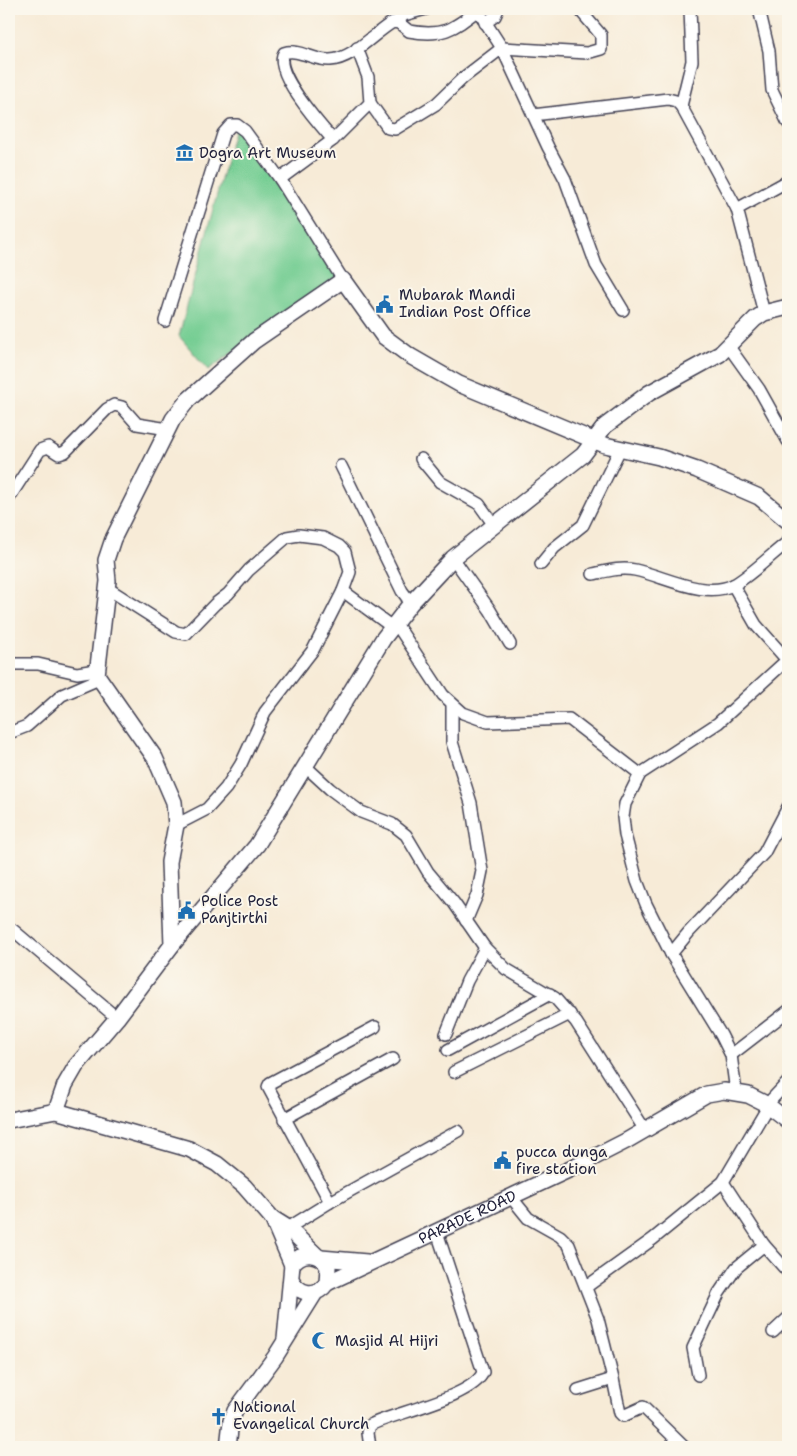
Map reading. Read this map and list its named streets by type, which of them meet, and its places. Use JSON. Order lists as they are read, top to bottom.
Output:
{
  "streets": {
    "street": ["PARADE ROAD"]
  },
  "places": {
    "museum": ["Dogra Art Museum"],
    "public building": ["Mubarak Mandi Indian Post Office", "Police Post Panjtirthi", "pucca dunga fire station"],
    "mosque": ["Masjid Al Hijri"],
    "church": ["National Evangelical Church"]
  }
}
